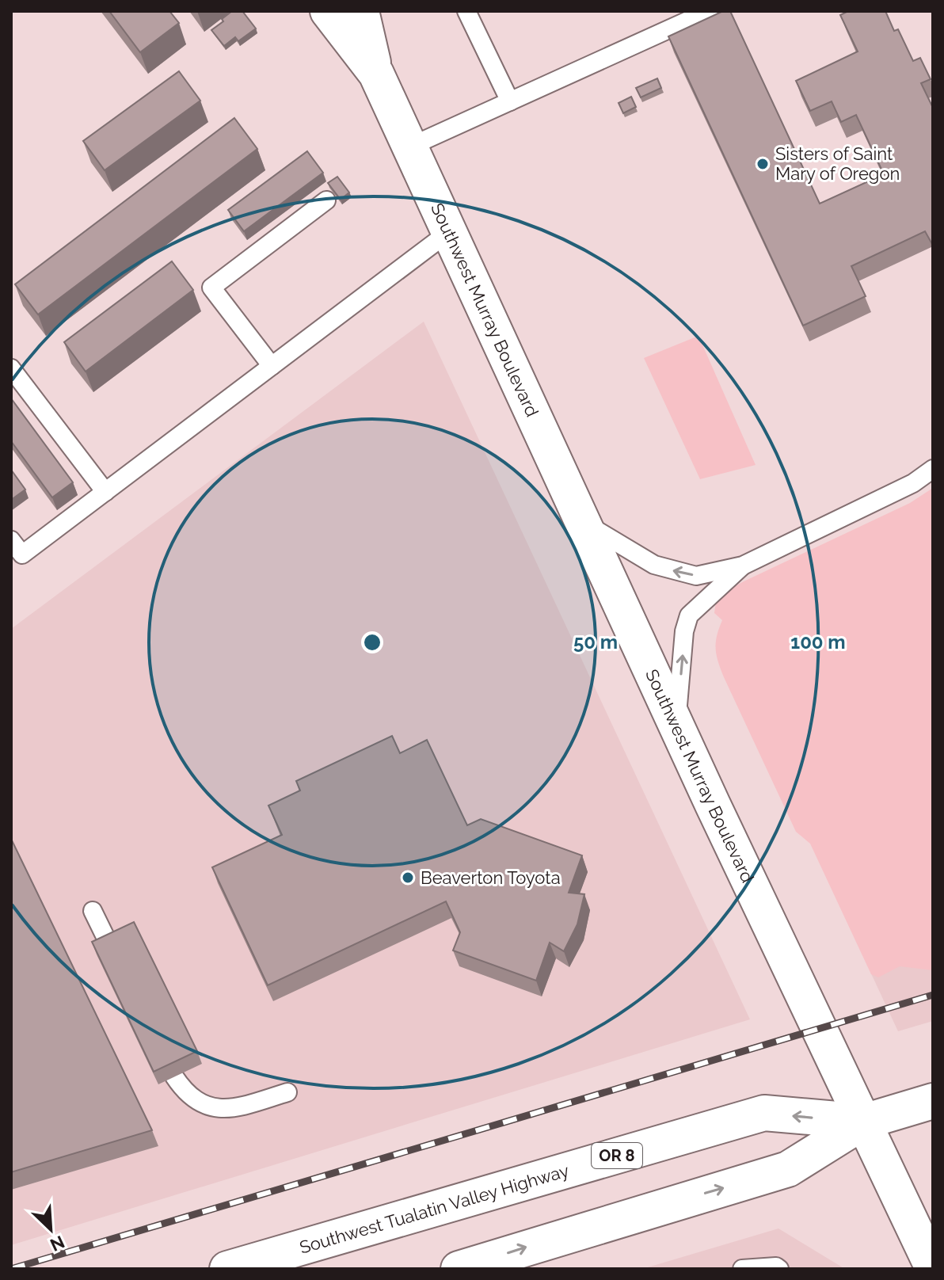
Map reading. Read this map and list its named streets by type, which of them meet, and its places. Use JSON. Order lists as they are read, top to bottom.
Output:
{
  "streets": {
    "main road": ["Southwest Murray Boulevard", "OR 8", "Southwest Tualatin Valley Highway"]
  },
  "crossings": [
    ["Southwest Murray Boulevard", "Southwest Tualatin Valley Highway"]
  ],
  "places": ["Sisters of Saint Mary of Oregon", "Beaverton Toyota"],
  "north": "bottom right",
  "rings": ["50 m", "100 m"]
}
